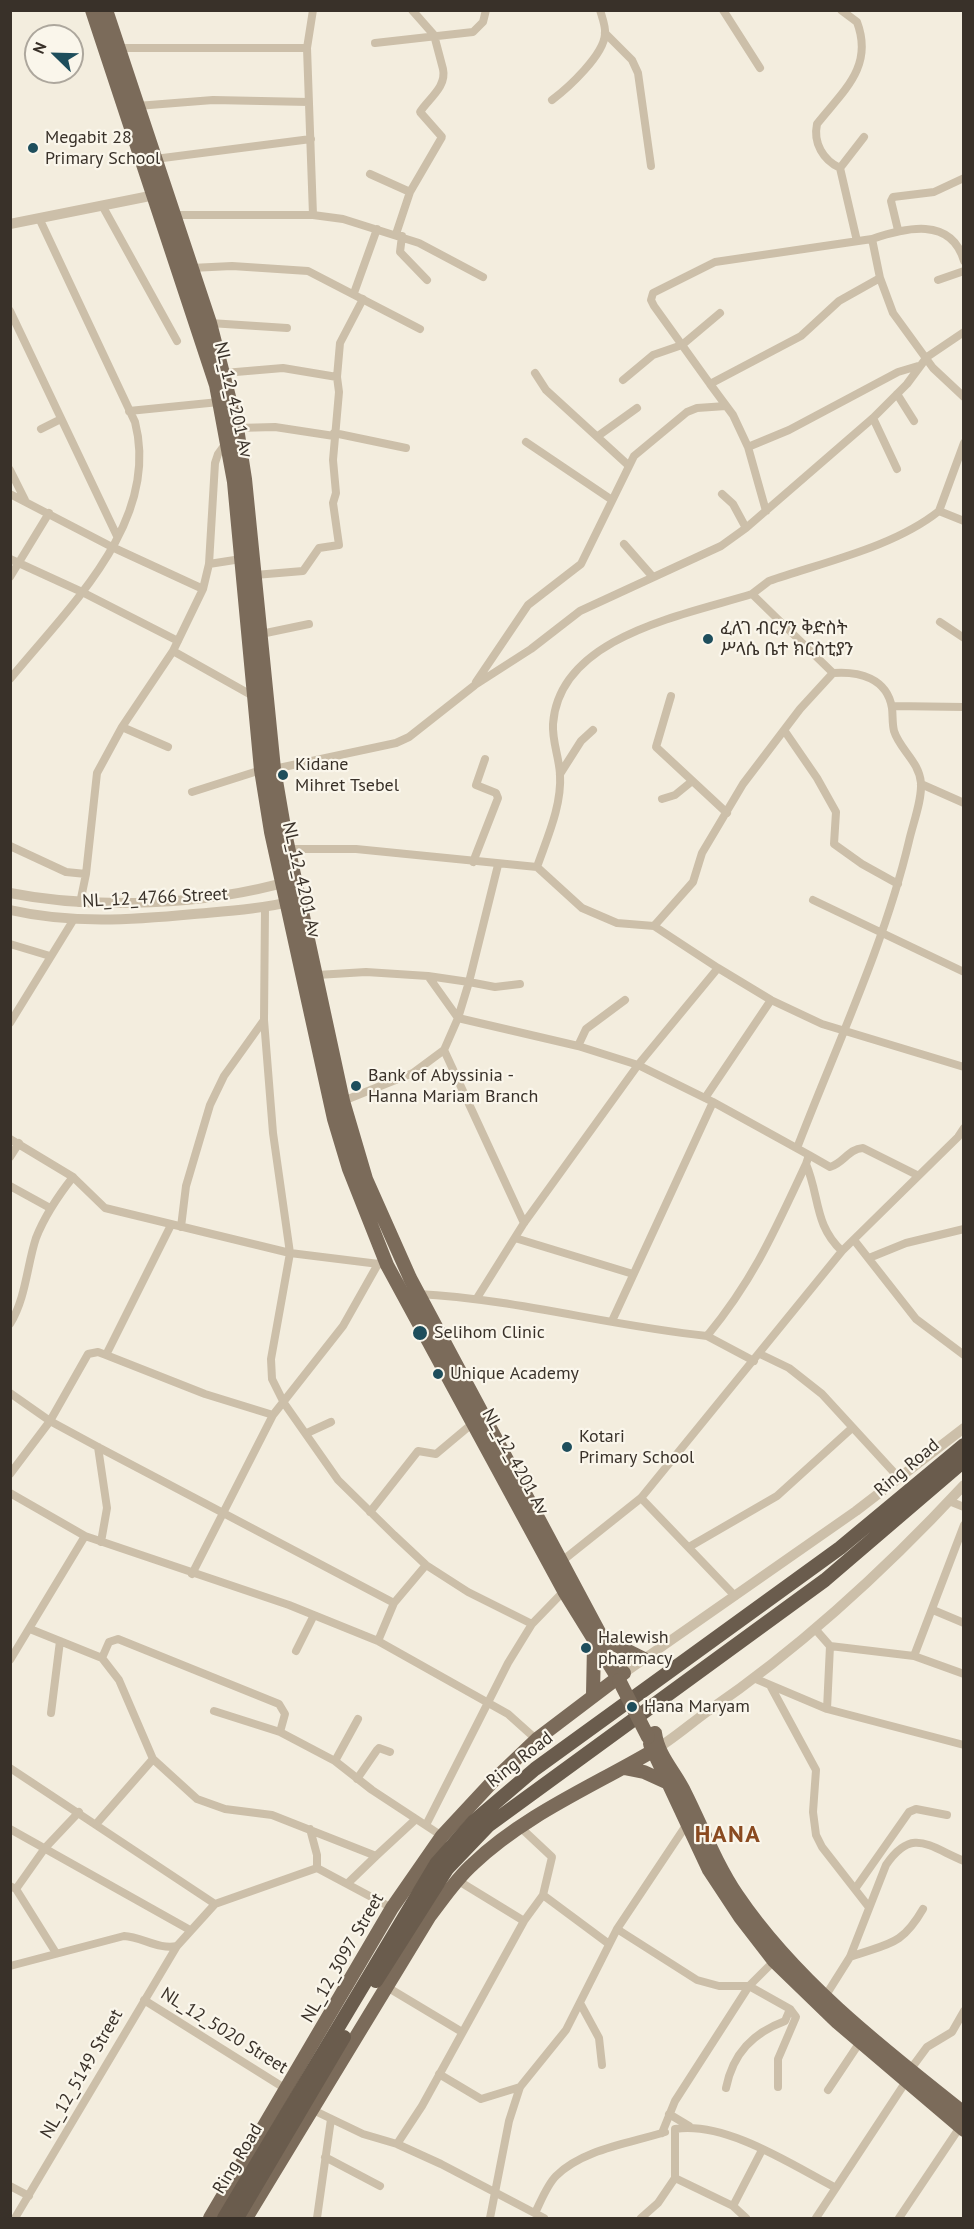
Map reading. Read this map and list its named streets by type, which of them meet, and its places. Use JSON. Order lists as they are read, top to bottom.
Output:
{
  "streets": {
    "highway": ["Ring Road"],
    "main road": ["NL_12_4201 Av", "NL_12_3097 Street"],
    "street": ["NL_12_4766 Street", "NL_12_5020 Street", "NL_12_5149 Street"]
  },
  "crossings": [
    ["NL_12_4201 Av", "NL_12_4766 Street"],
    ["NL_12_3097 Street", "NL_12_5020 Street"],
    ["NL_12_5020 Street", "NL_12_5149 Street"]
  ],
  "districts": ["HANA"],
  "places": [
    "Megabit 28 Primary School",
    "ፈለገ ብርሃን ቅድስት ሥላሴ ቤተ ክርስቲያን",
    "Kidane Mihret Tsebel",
    "Bank of Abyssinia - Hanna Mariam Branch",
    "Selihom Clinic",
    "Unique Academy",
    "Kotari Primary School",
    "Halewish pharmacy",
    "Hana Maryam"
  ],
  "north": "top left"
}
